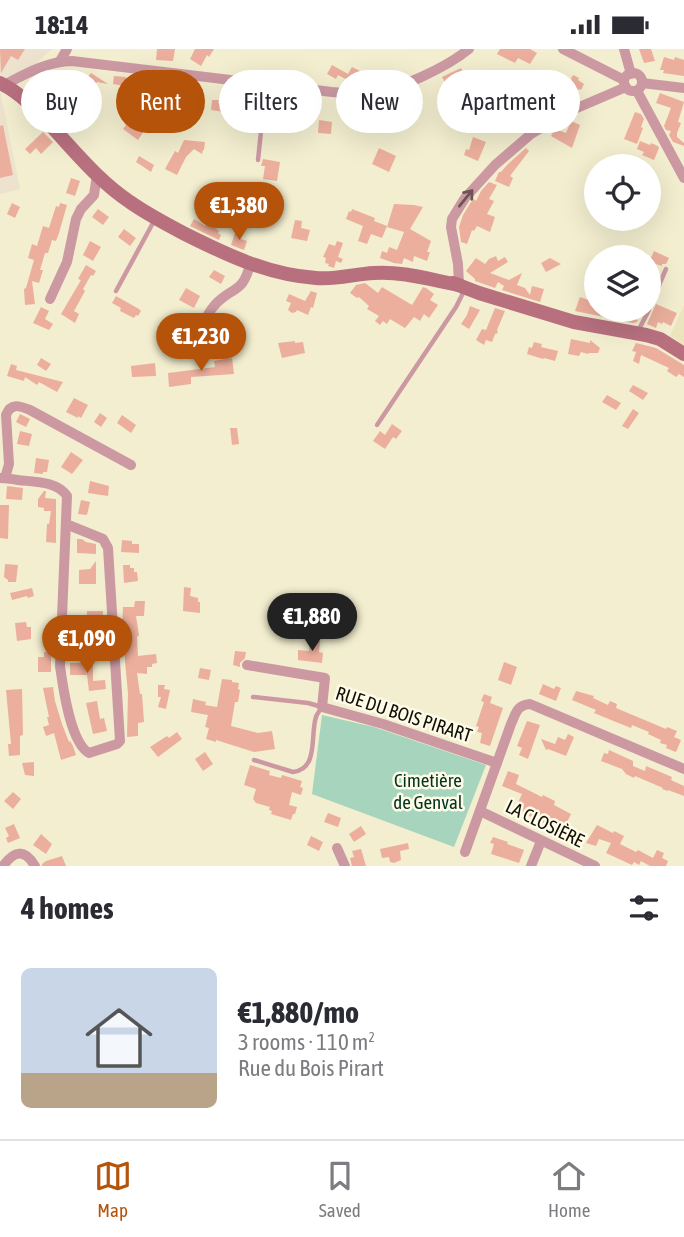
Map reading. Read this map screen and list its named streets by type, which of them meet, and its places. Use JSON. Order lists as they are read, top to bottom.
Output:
{
  "streets": {
    "street": ["RUE DU BOIS PIRART", "LA CLOSIÈRE"]
  },
  "parks": ["Cimetière de Genval"],
  "page": {
    "status": "18:14",
    "chip": [
      "Buy",
      "Rent",
      "Filters",
      "New",
      "Apartment"
    ],
    "price": [
      "€1,380",
      "€1,230",
      "€1,880",
      "€1,090"
    ],
    "heading": "4 homes",
    "list": [
      {
        "name": "€1,880/mo",
        "note": "3 rooms · 110 m² · Rue du Bois Pirart"
      }
    ],
    "tabs": ["Map", "Saved", "Home"]
  }
}
